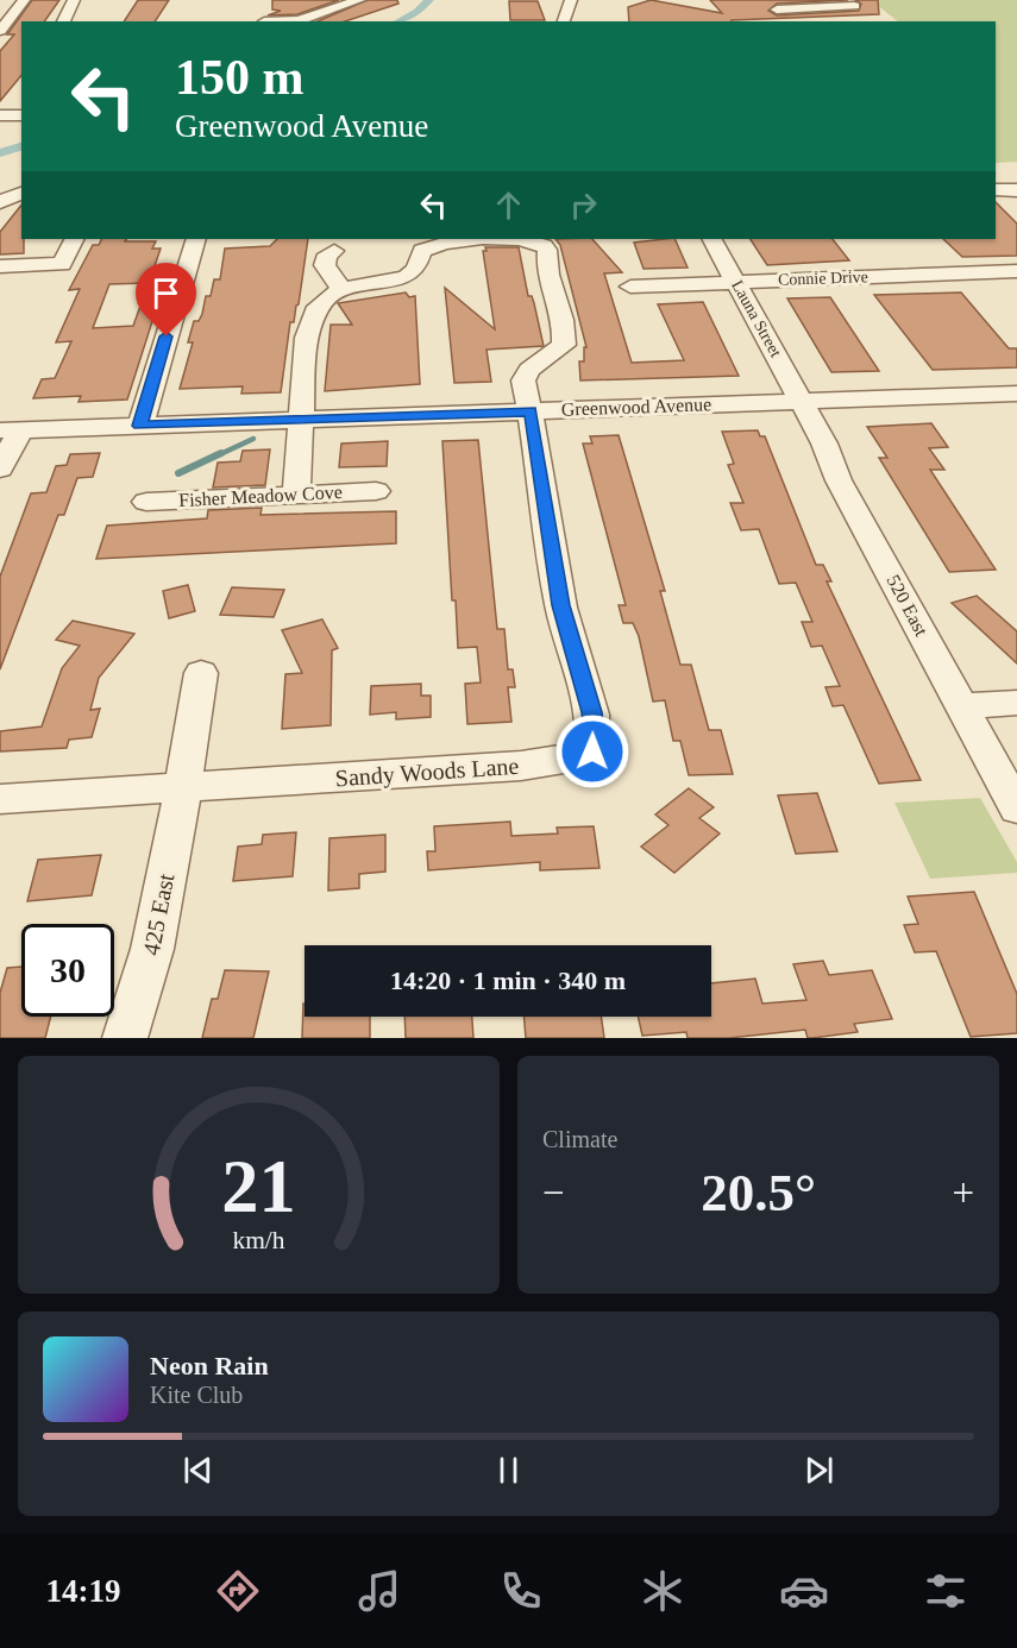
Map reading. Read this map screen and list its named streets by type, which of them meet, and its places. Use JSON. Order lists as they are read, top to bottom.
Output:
{
  "streets": {
    "street": [
      "Connie Drive",
      "Launa Street",
      "Greenwood Avenue",
      "Fisher Meadow Cove",
      "520 East",
      "Sandy Woods Lane",
      "425 East"
    ]
  },
  "crossings": [
    ["Connie Drive", "Launa Street"],
    ["Launa Street", "Greenwood Avenue"],
    ["Launa Street", "520 East"],
    ["Greenwood Avenue", "520 East"],
    ["Greenwood Avenue", "Sandy Woods Lane"],
    ["Sandy Woods Lane", "425 East"]
  ],
  "page": {
    "turn": ["150 m", "Greenwood Avenue"],
    "limit": "30",
    "trip": "14:20 · 1 min · 340 m",
    "tile": "Climate",
    "heat": ["−", "20.5°", "+"],
    "song": ["Neon Rain", "Kite Club"],
    "tabs": "14:19",
    "gauge": ["21", "km/h"]
  }
}
